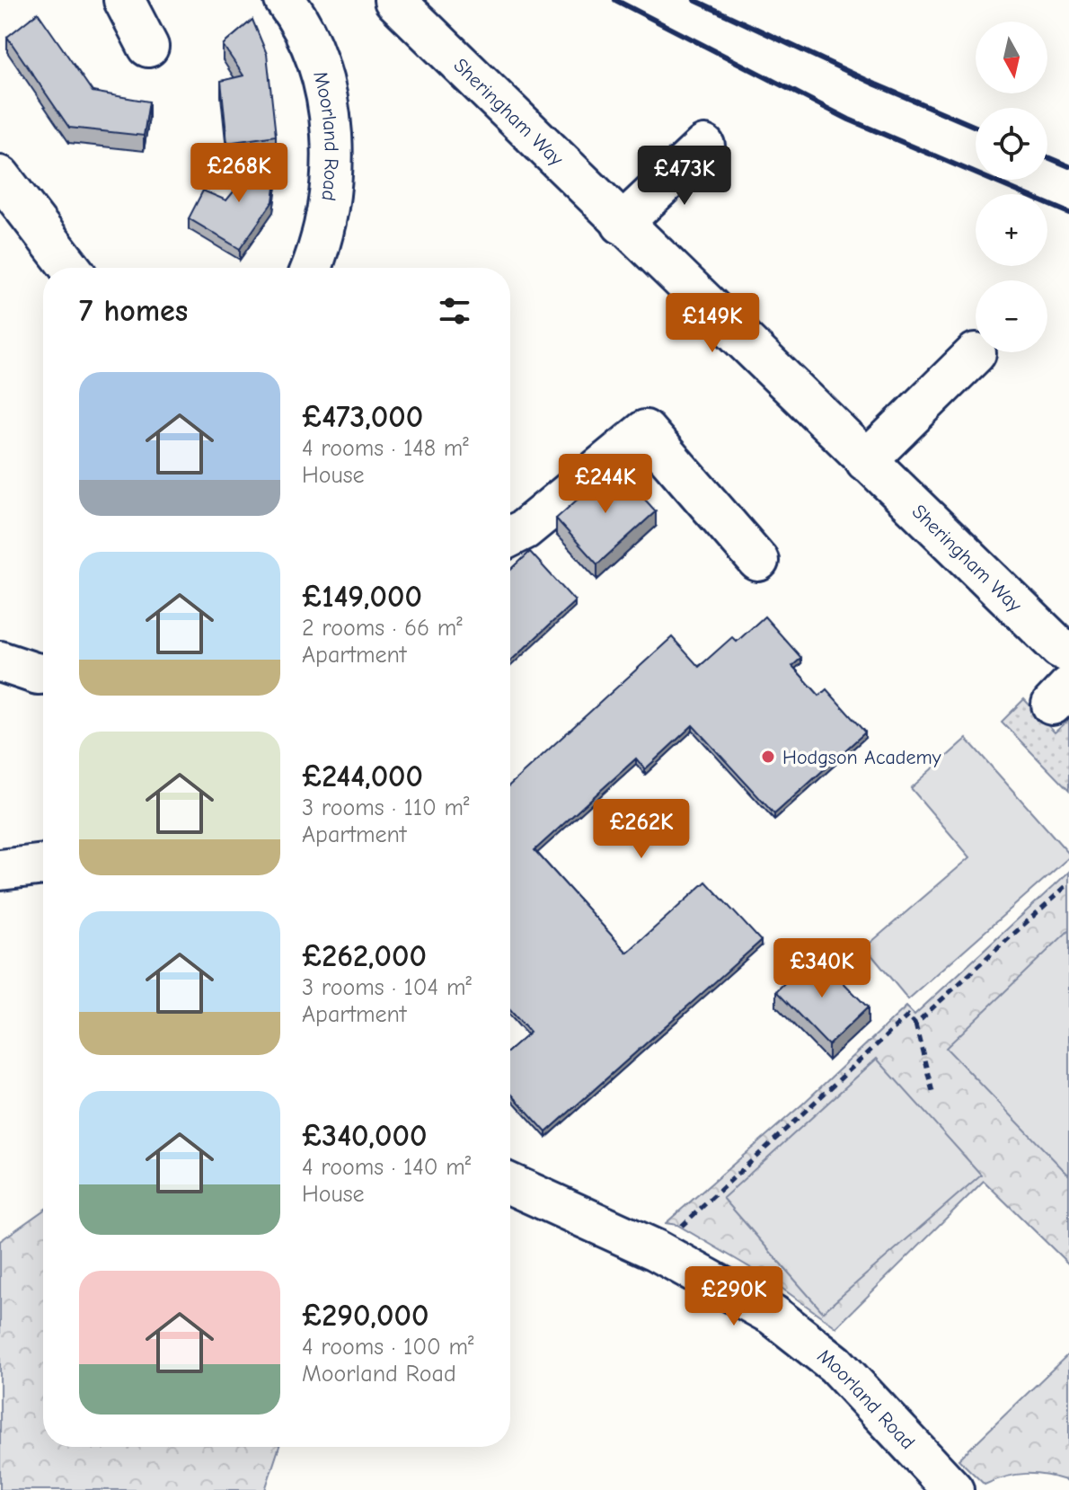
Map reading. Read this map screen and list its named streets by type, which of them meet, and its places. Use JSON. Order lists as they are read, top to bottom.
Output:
{
  "streets": {
    "street": ["Sheringham Way", "Moorland Road"]
  },
  "places": ["Hodgson Academy"],
  "north": "bottom",
  "page": {
    "map_buttons": ["+", "−"],
    "price": [
      "£268K",
      "£473K",
      "£149K",
      "£244K",
      "£262K",
      "£340K",
      "£290K"
    ],
    "heading": "7 homes",
    "list": [
      {
        "name": "£473,000",
        "note": "4 rooms · 148 m² · House"
      },
      {
        "name": "£149,000",
        "note": "2 rooms · 66 m² · Apartment"
      },
      {
        "name": "£244,000",
        "note": "3 rooms · 110 m² · Apartment"
      },
      {
        "name": "£262,000",
        "note": "3 rooms · 104 m² · Apartment"
      },
      {
        "name": "£340,000",
        "note": "4 rooms · 140 m² · House"
      },
      {
        "name": "£290,000",
        "note": "4 rooms · 100 m² · Moorland Road"
      }
    ]
  }
}
